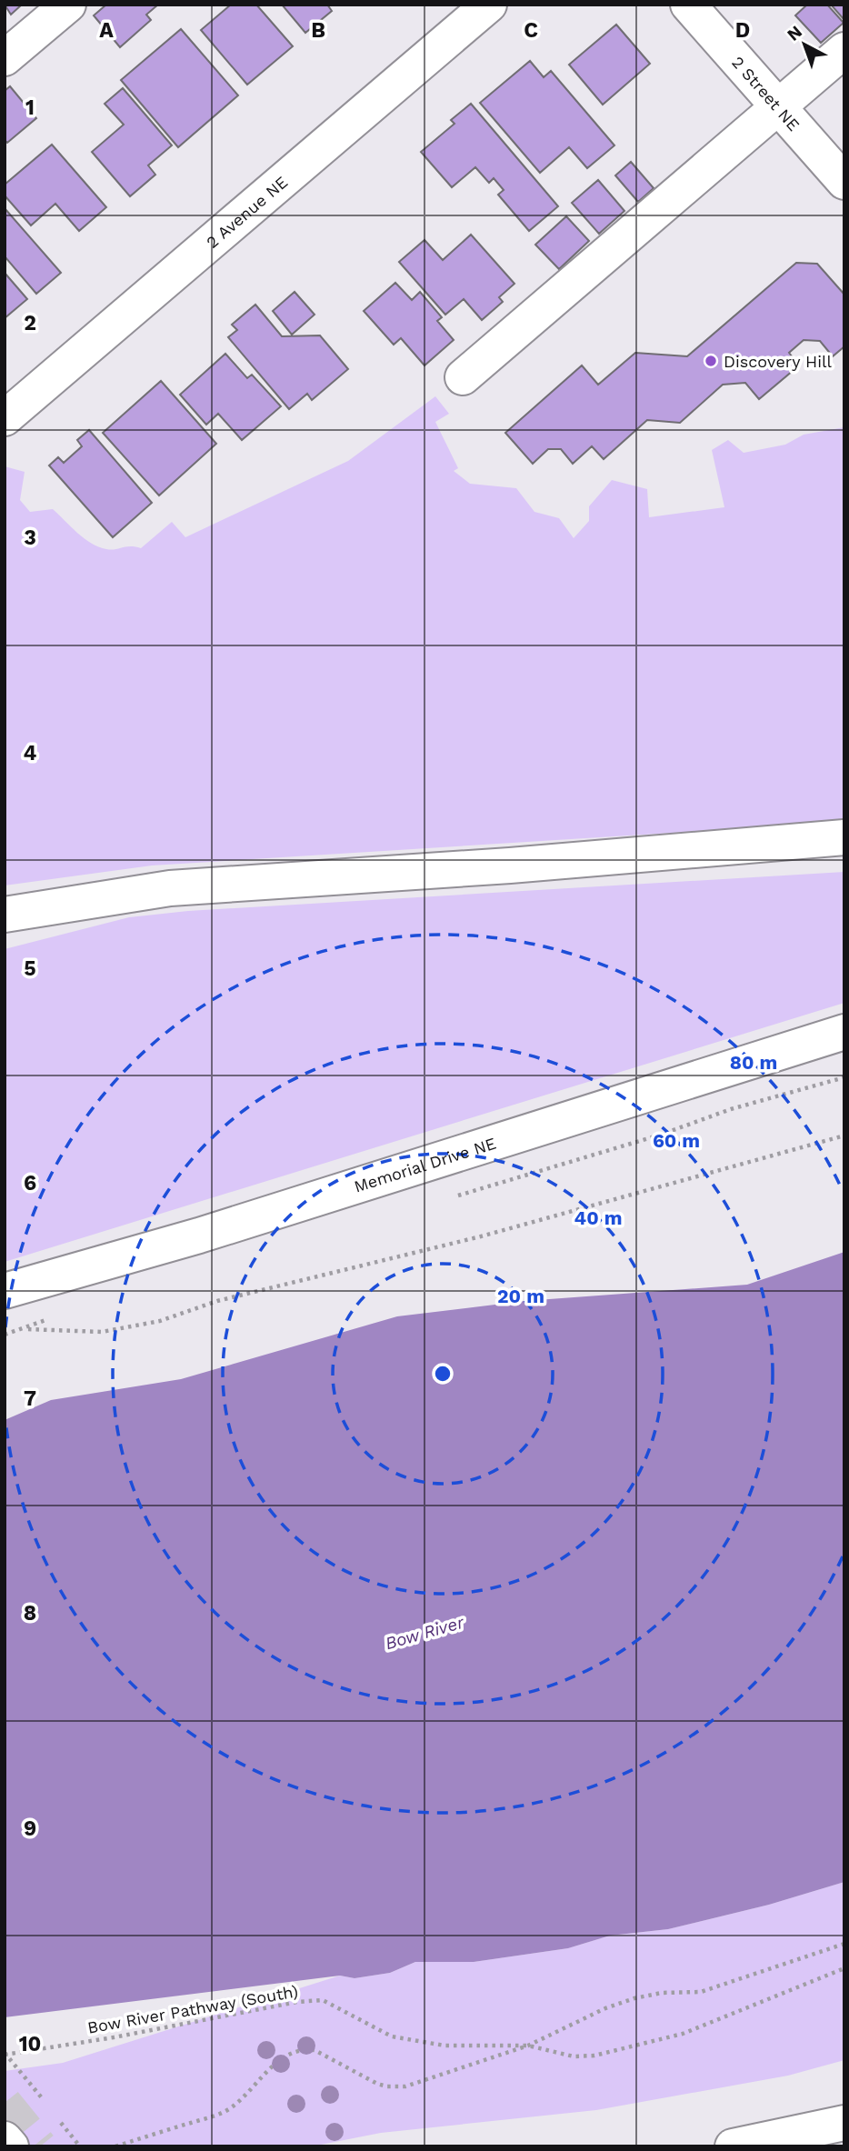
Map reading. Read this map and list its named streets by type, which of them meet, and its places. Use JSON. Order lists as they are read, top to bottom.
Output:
{
  "streets": {
    "main road": ["2 Street NE", "2 Avenue NE", "Memorial Drive NE"],
    "path": ["Bow River Pathway (South)"]
  },
  "water": ["Bow River"],
  "places": ["Discovery Hill"],
  "north": "top left",
  "grid": {
    "columns": [
      "A",
      "B",
      "C",
      "D"
    ],
    "rows": [
      "1",
      "2",
      "3",
      "4",
      "5",
      "6",
      "7",
      "8",
      "9",
      "10"
    ]
  },
  "rings": [
    "80 m",
    "60 m",
    "40 m",
    "20 m"
  ]
}
